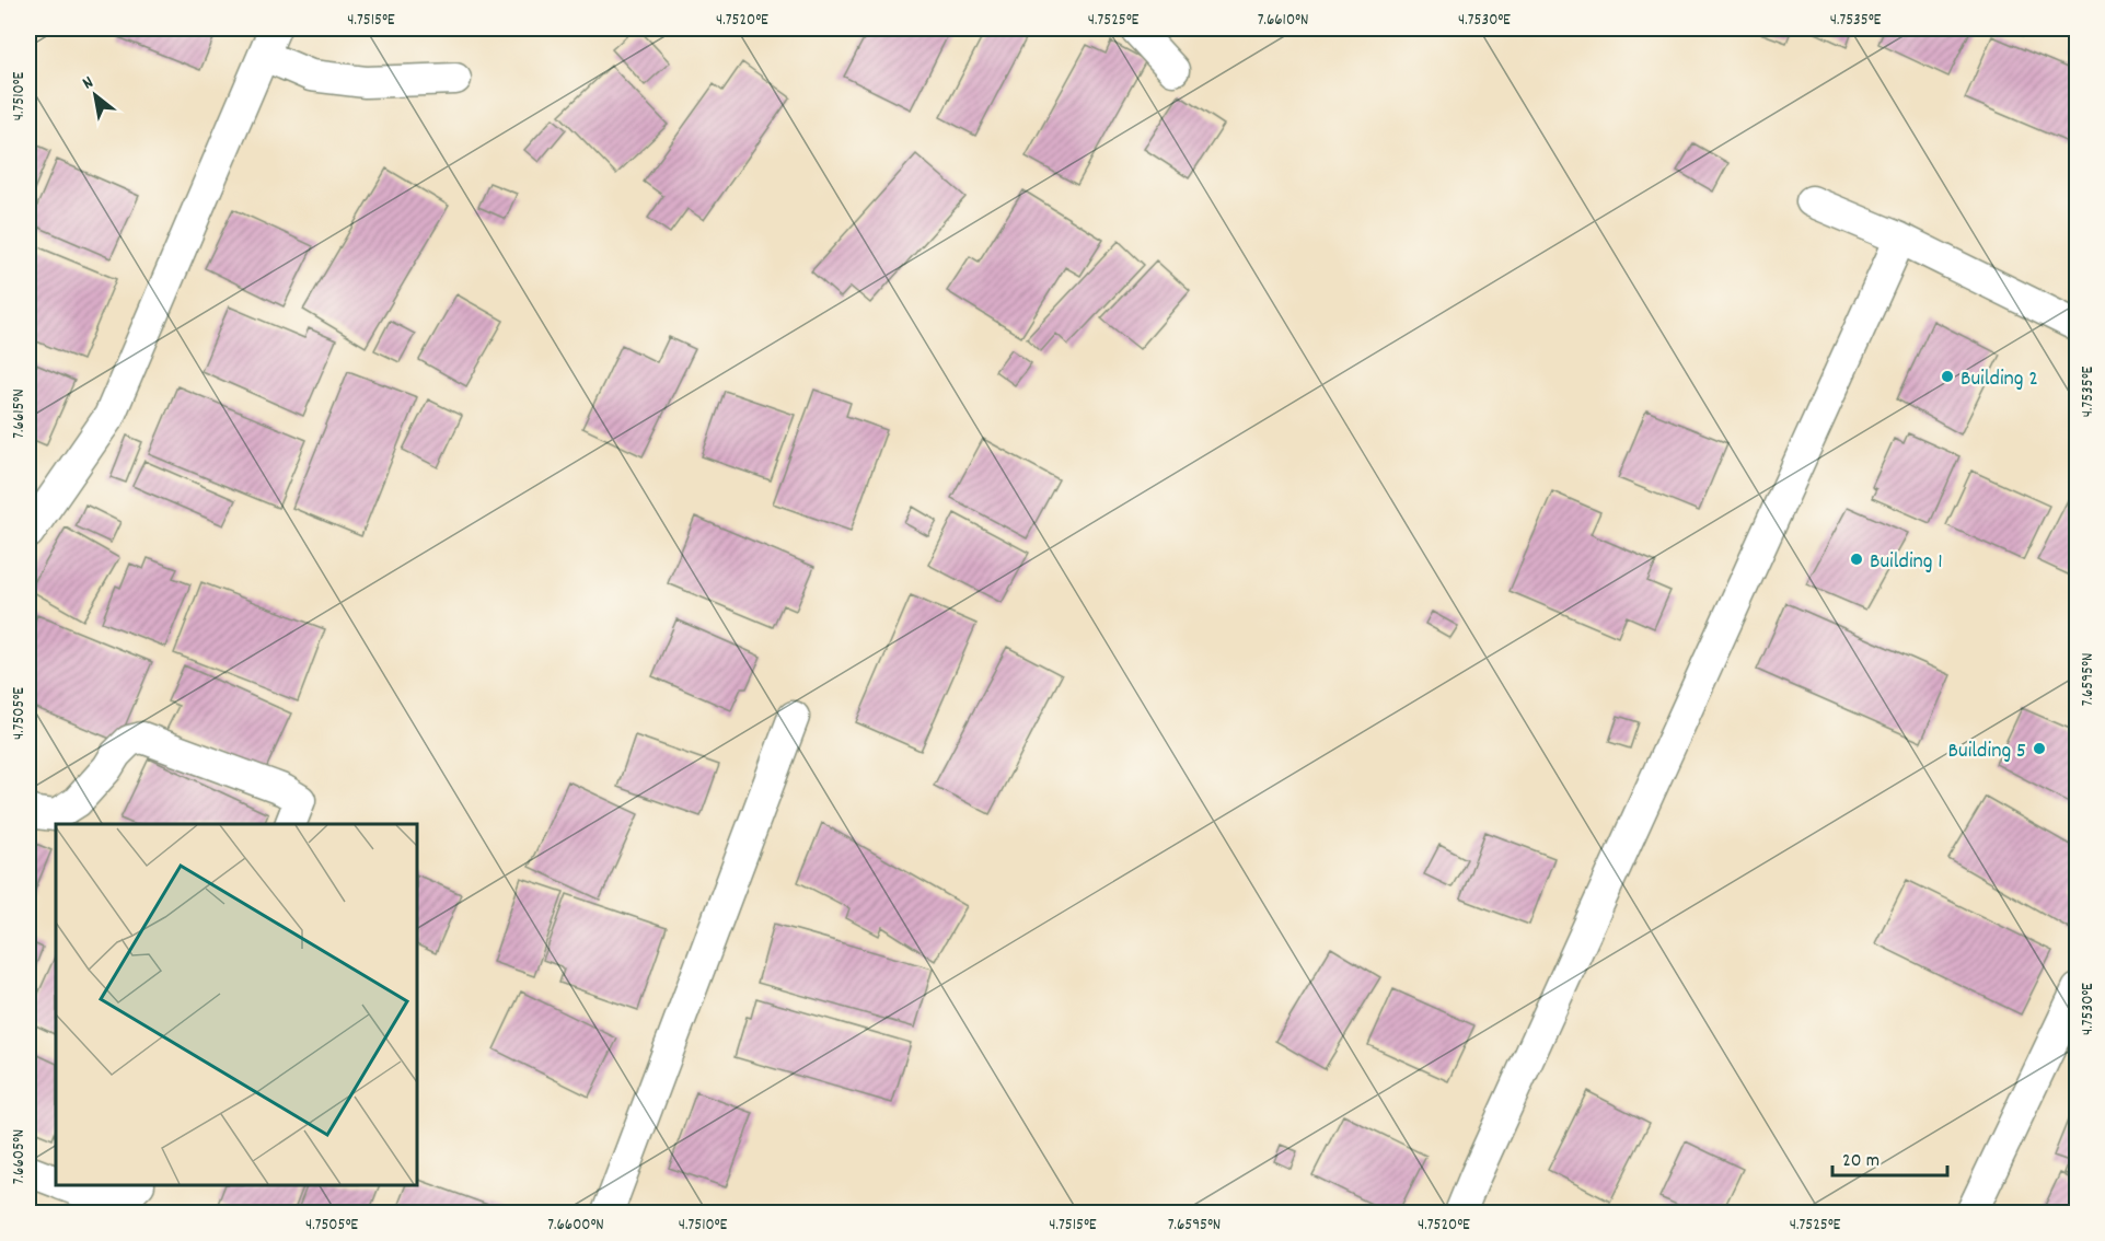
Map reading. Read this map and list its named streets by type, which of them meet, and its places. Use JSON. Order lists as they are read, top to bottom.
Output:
{
  "places": ["Building 2", "Building 1", "Building 5"],
  "scale_bar": "20 m",
  "north": "top left",
  "coordinates": [
    "4.7515°E",
    "4.7520°E",
    "4.7525°E",
    "7.6610°N",
    "4.7530°E",
    "4.7535°E",
    "4.7510°E",
    "7.6615°N",
    "7.6595°N",
    "4.7505°E",
    "7.6605°N",
    "7.6600°N"
  ]
}
